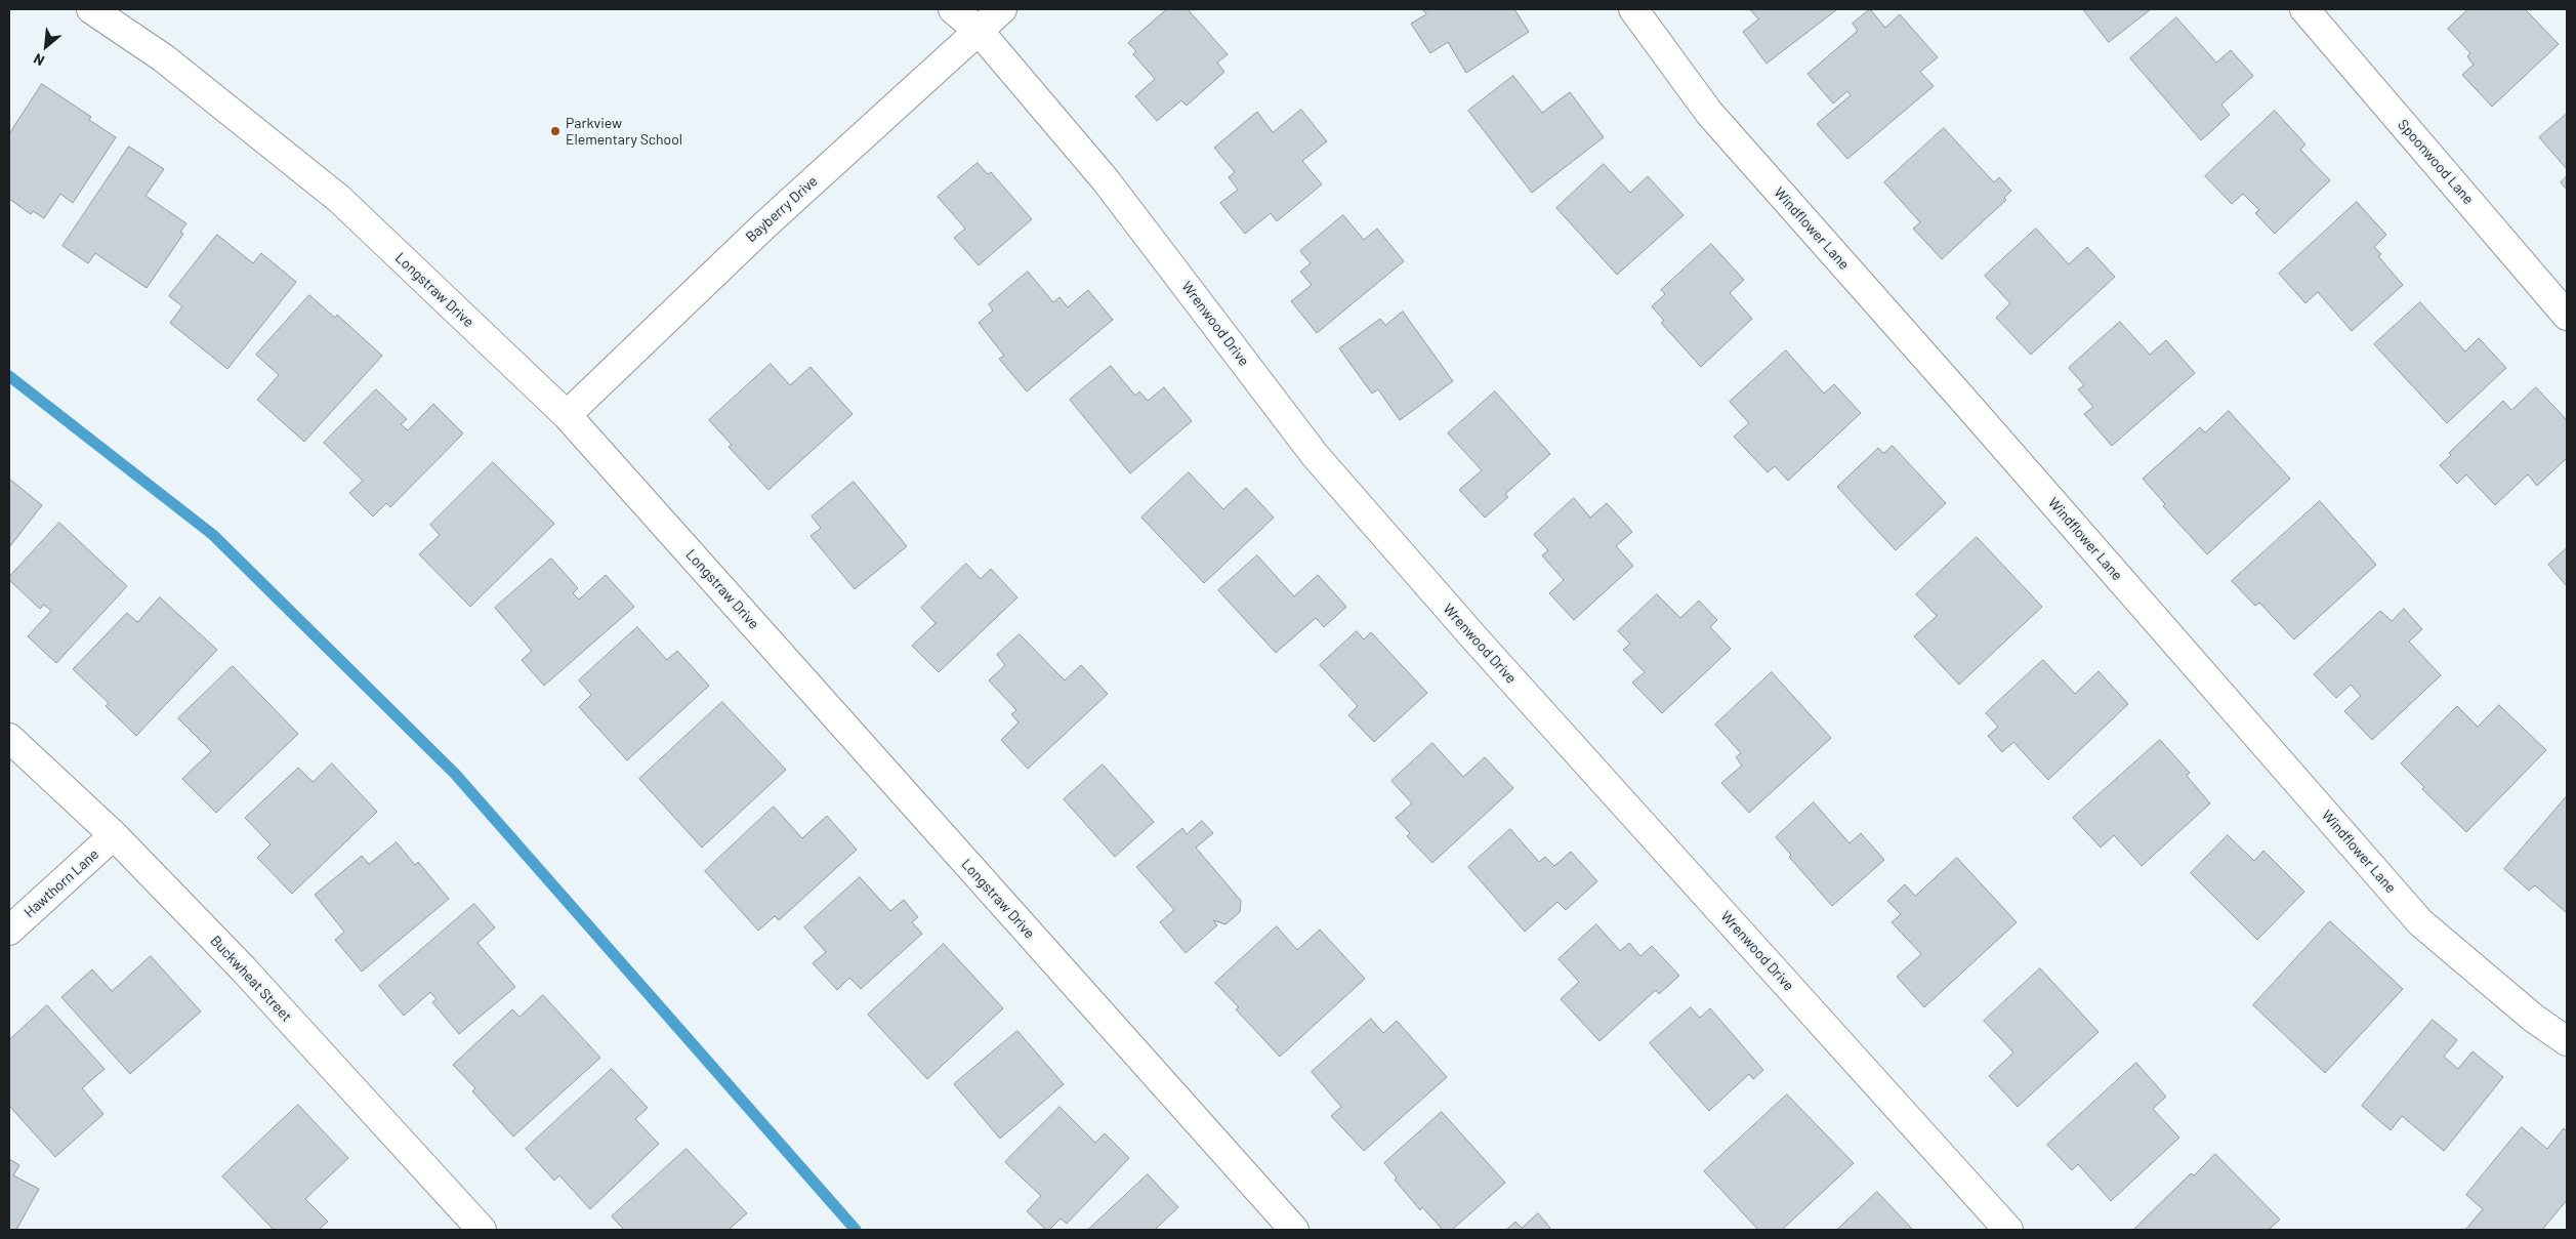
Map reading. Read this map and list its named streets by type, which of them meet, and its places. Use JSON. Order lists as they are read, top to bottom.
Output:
{
  "streets": {
    "street": [
      "Spoonwood Lane",
      "Bayberry Drive",
      "Windflower Lane",
      "Longstraw Drive",
      "Wrenwood Drive",
      "Hawthorn Lane",
      "Buckwheat Street"
    ]
  },
  "crossings": [
    ["Bayberry Drive", "Longstraw Drive"],
    ["Bayberry Drive", "Wrenwood Drive"],
    ["Hawthorn Lane", "Buckwheat Street"]
  ],
  "places": ["Parkview Elementary School"],
  "north": "bottom left"
}
